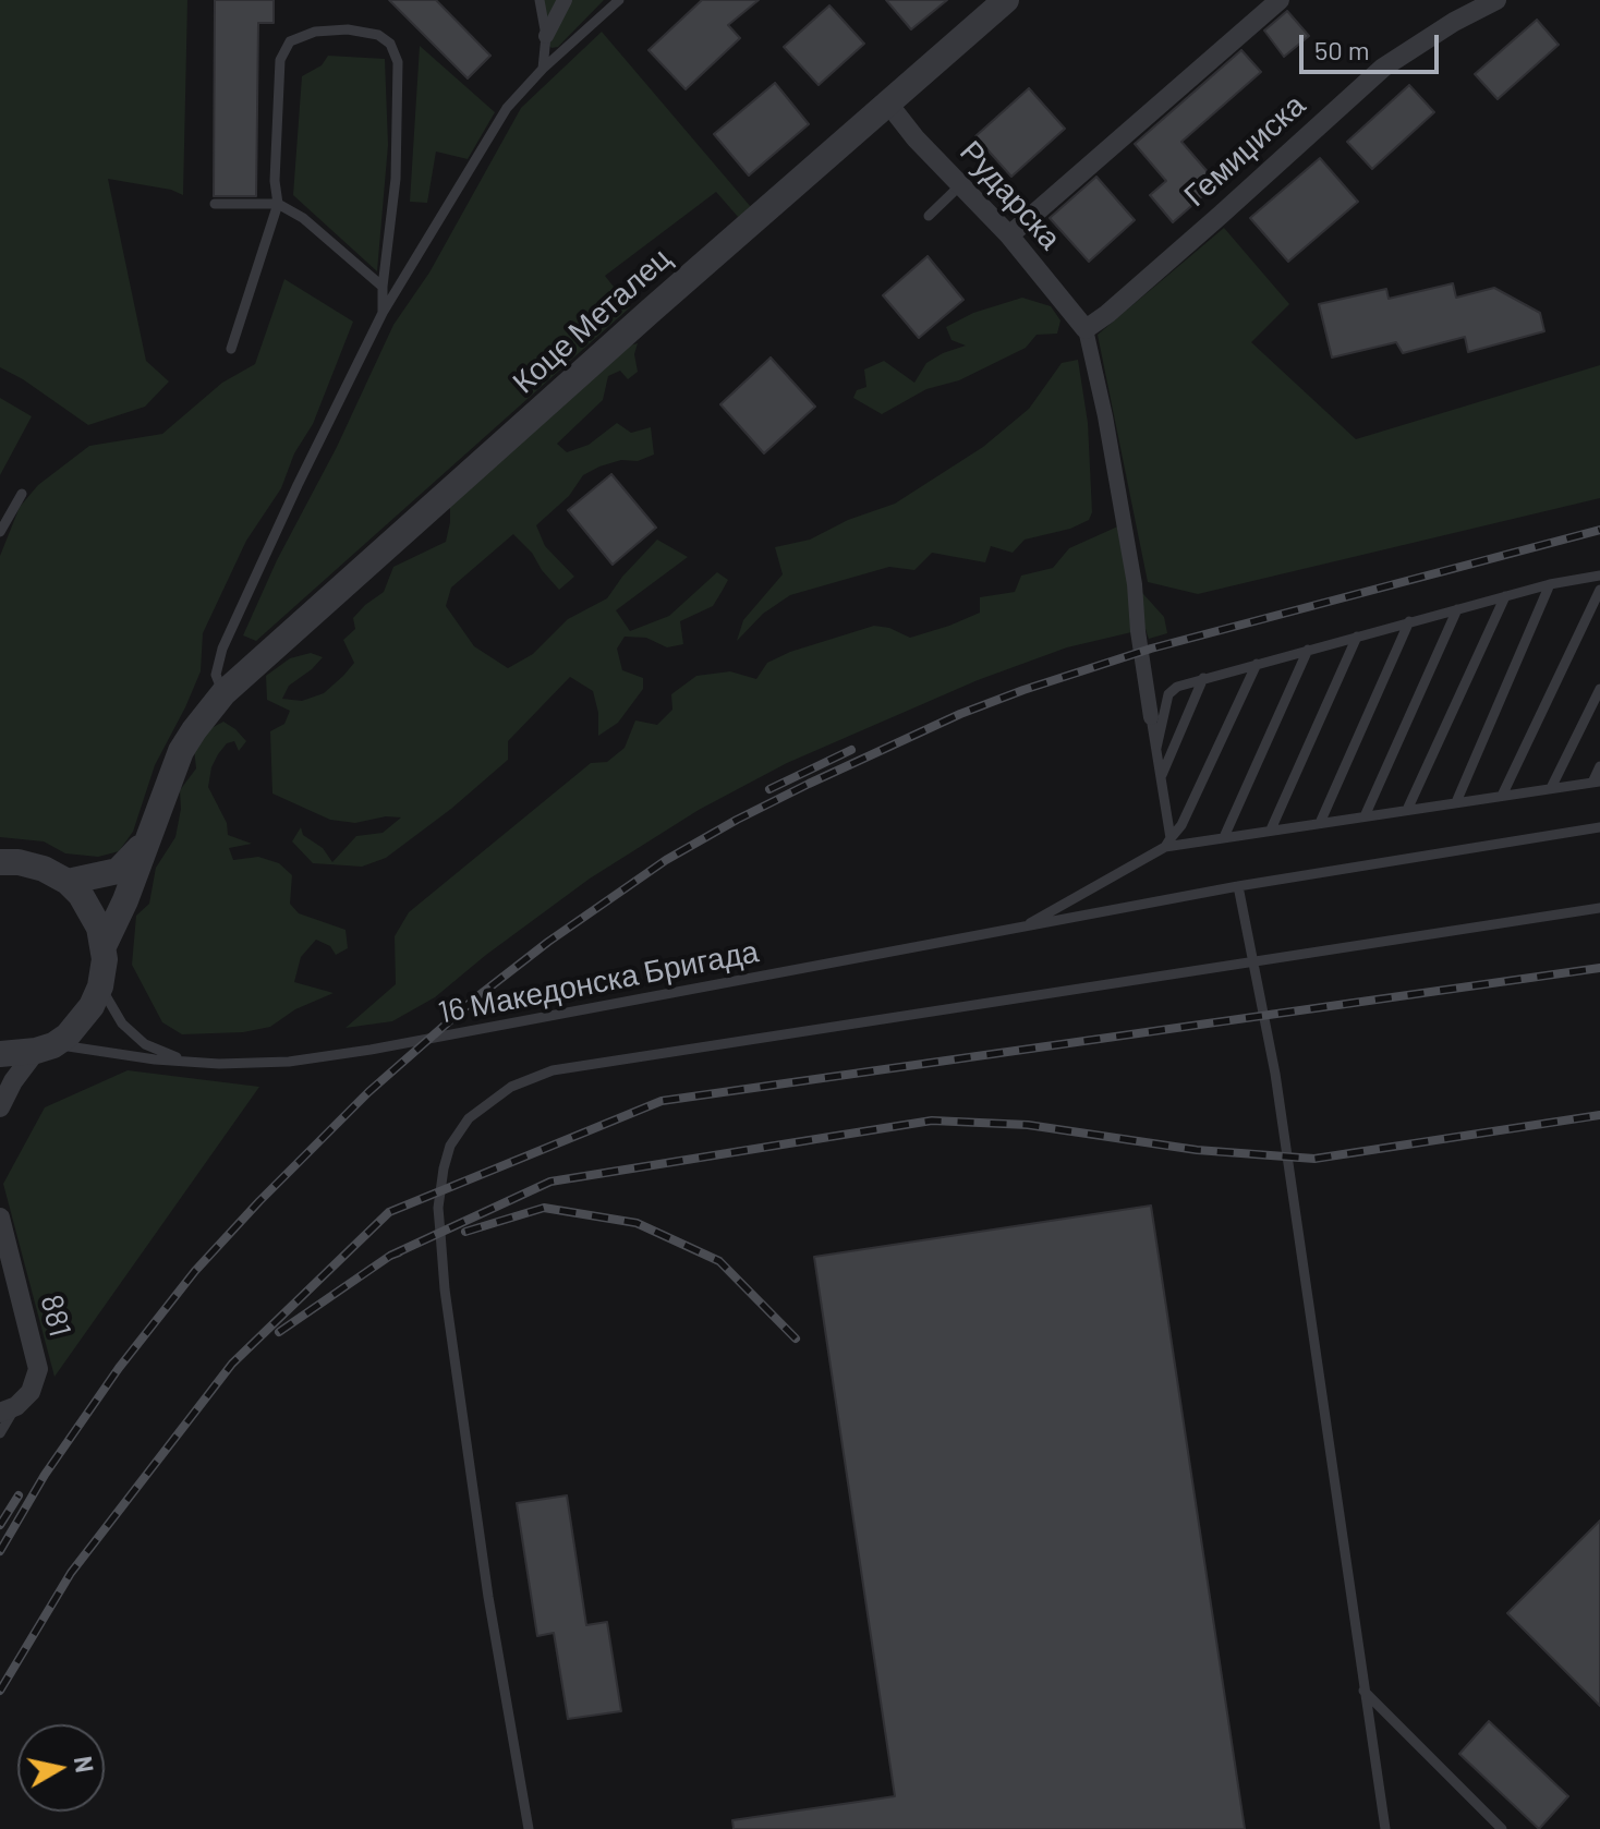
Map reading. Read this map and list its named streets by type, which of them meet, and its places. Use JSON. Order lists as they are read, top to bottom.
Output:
{
  "streets": {
    "street": [
      "Гемиџиска",
      "Рударска",
      "Коце Металец",
      "881"
    ],
    "lane": ["16 Македонска Бригада"]
  },
  "crossings": [
    ["Гемиџиска", "Рударска"],
    ["Рударска", "Коце Металец"]
  ],
  "scale_bar": "50 m",
  "north": "right"
}
